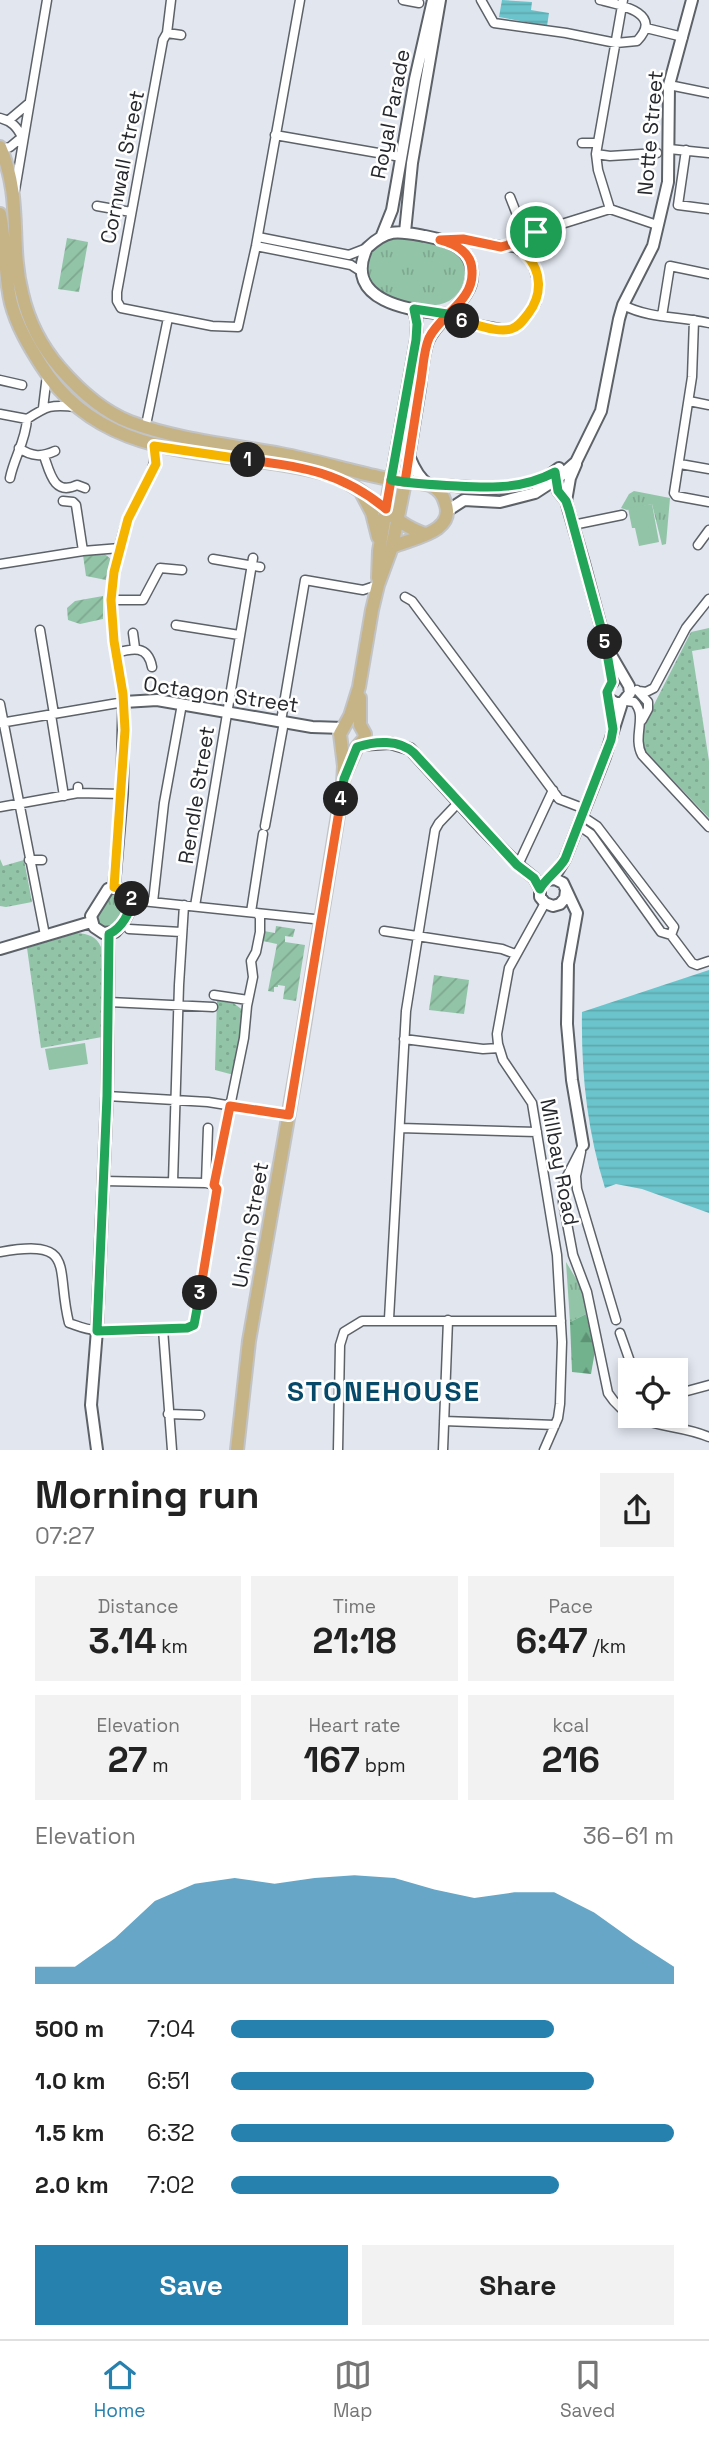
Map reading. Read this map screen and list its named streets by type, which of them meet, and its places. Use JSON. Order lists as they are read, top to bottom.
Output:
{
  "streets": {
    "main road": ["Union Street"],
    "street": [
      "Royal Parade",
      "Notte Street",
      "Cornwall Street",
      "Octagon Street",
      "Rendle Street",
      "Millbay Road"
    ]
  },
  "crossings": [
    ["Octagon Street", "Rendle Street"]
  ],
  "districts": ["STONEHOUSE"],
  "page": {
    "pins": [
      "6",
      "1",
      "5",
      "4",
      "2",
      "3"
    ],
    "heading": ["Morning run", "07:27"],
    "stats": [
      ["Distance", "3.14 km"],
      ["Time", "21:18"],
      ["Pace", "6:47 /km"],
      ["Elevation", "27 m"],
      ["Heart rate", "167 bpm"],
      ["kcal", "216"]
    ],
    "chart": ["Elevation", "36–61 m"],
    "list": [
      {
        "name": "500 m",
        "note": "7:04"
      },
      {
        "name": "1.0 km",
        "note": "6:51"
      },
      {
        "name": "1.5 km",
        "note": "6:32"
      },
      {
        "name": "2.0 km",
        "note": "7:02"
      }
    ],
    "buttons": ["Save", "Share"],
    "tabs": ["Home", "Map", "Saved"]
  }
}
